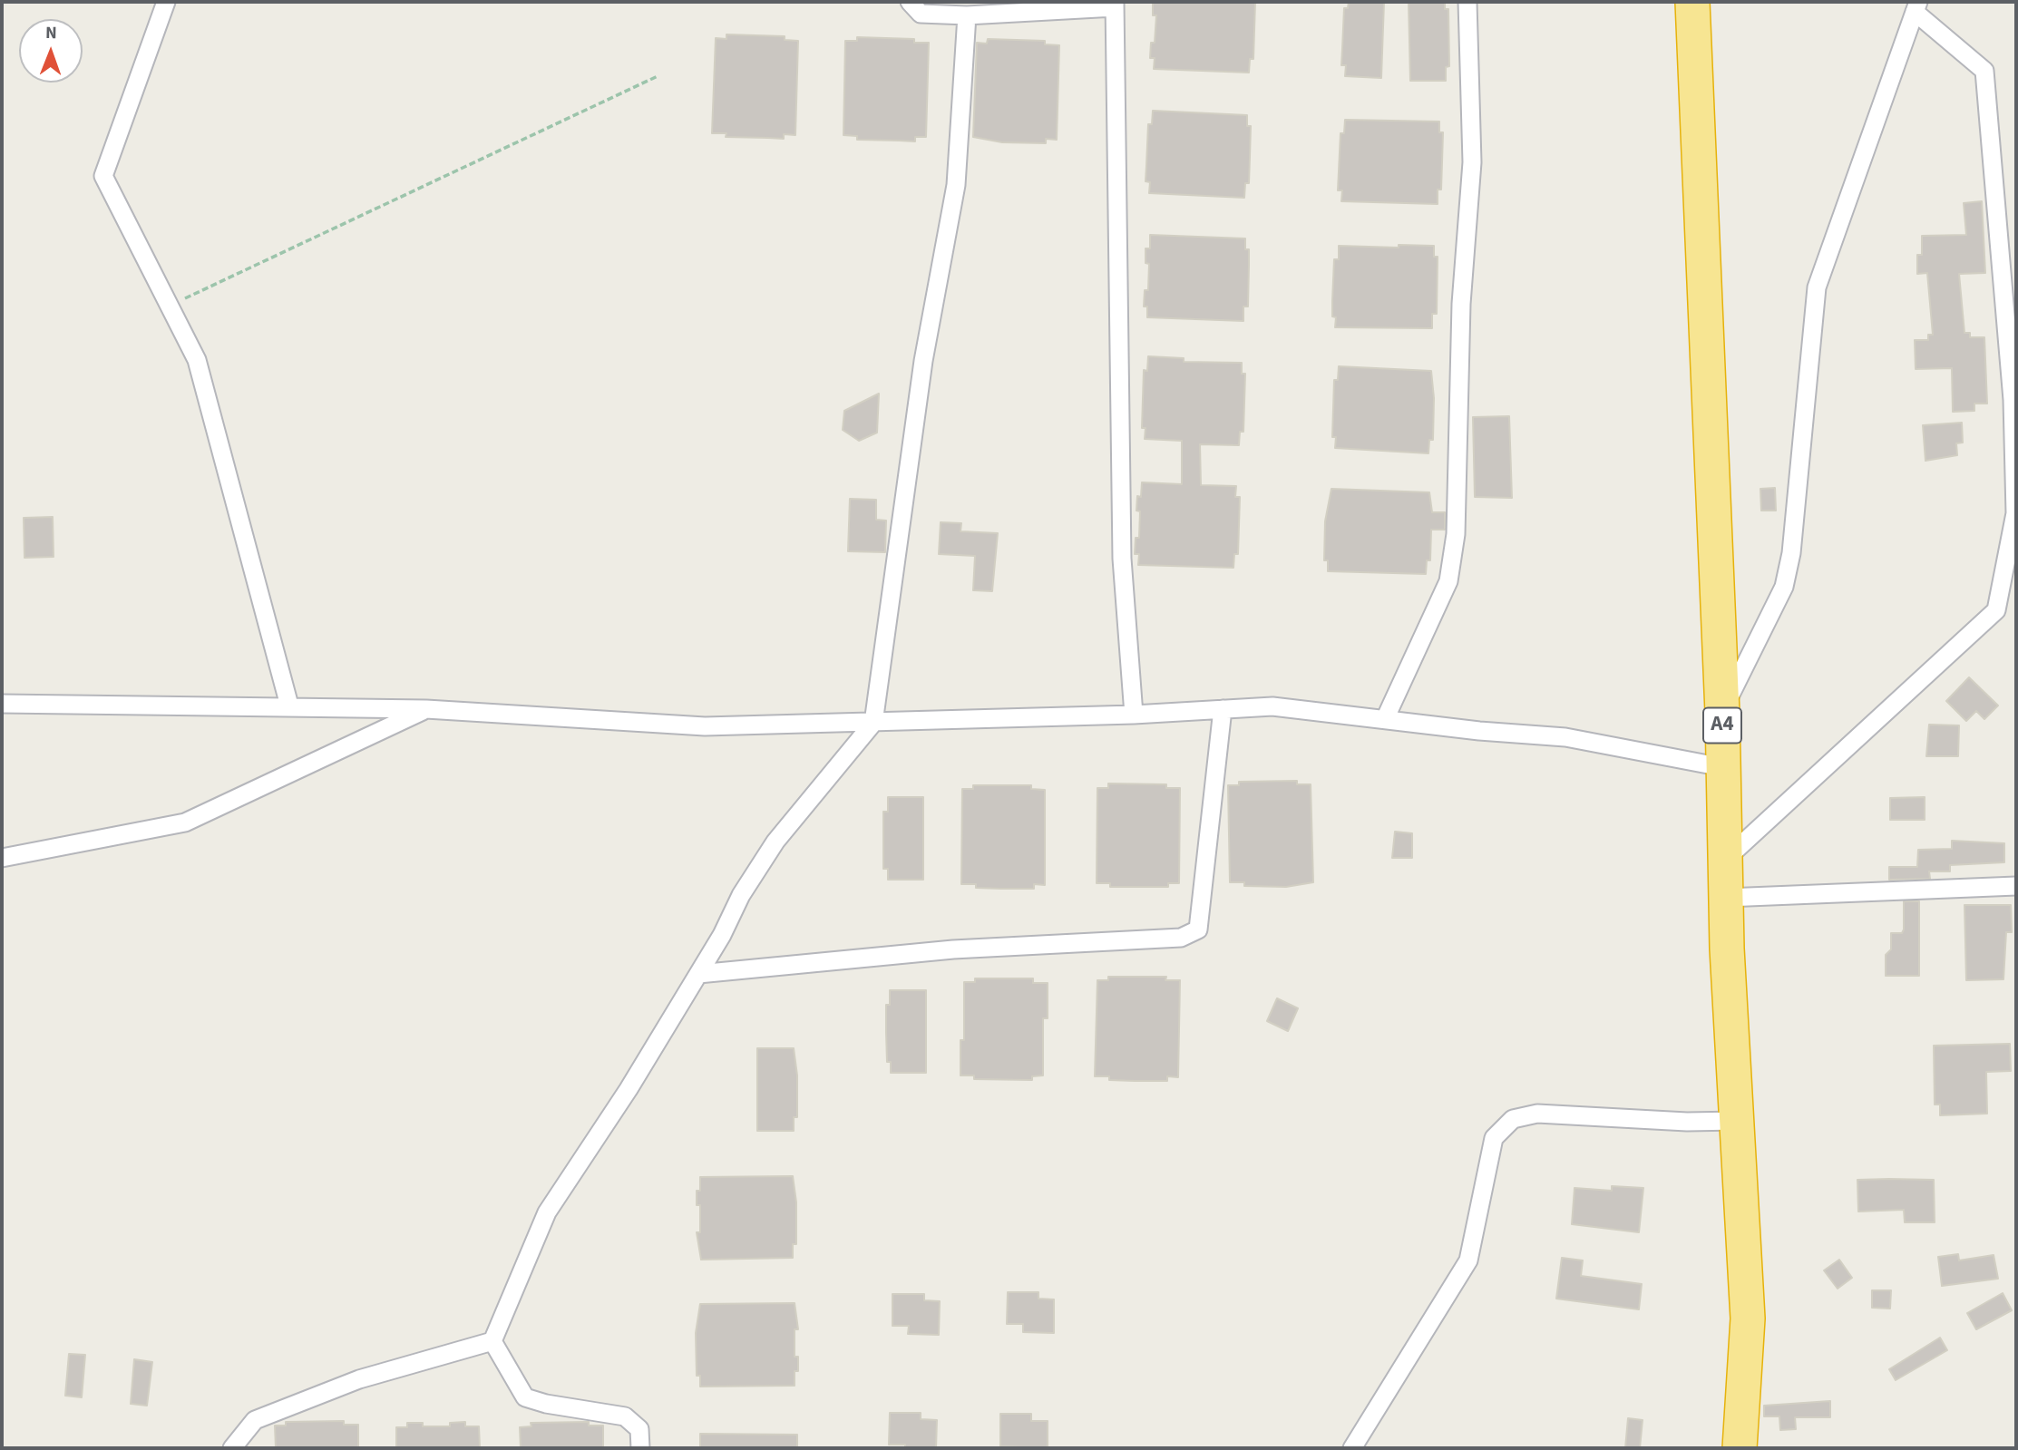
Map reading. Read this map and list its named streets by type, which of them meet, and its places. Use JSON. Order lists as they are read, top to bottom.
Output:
{
  "streets": {
    "highway": ["A4"]
  },
  "north": "top"
}
